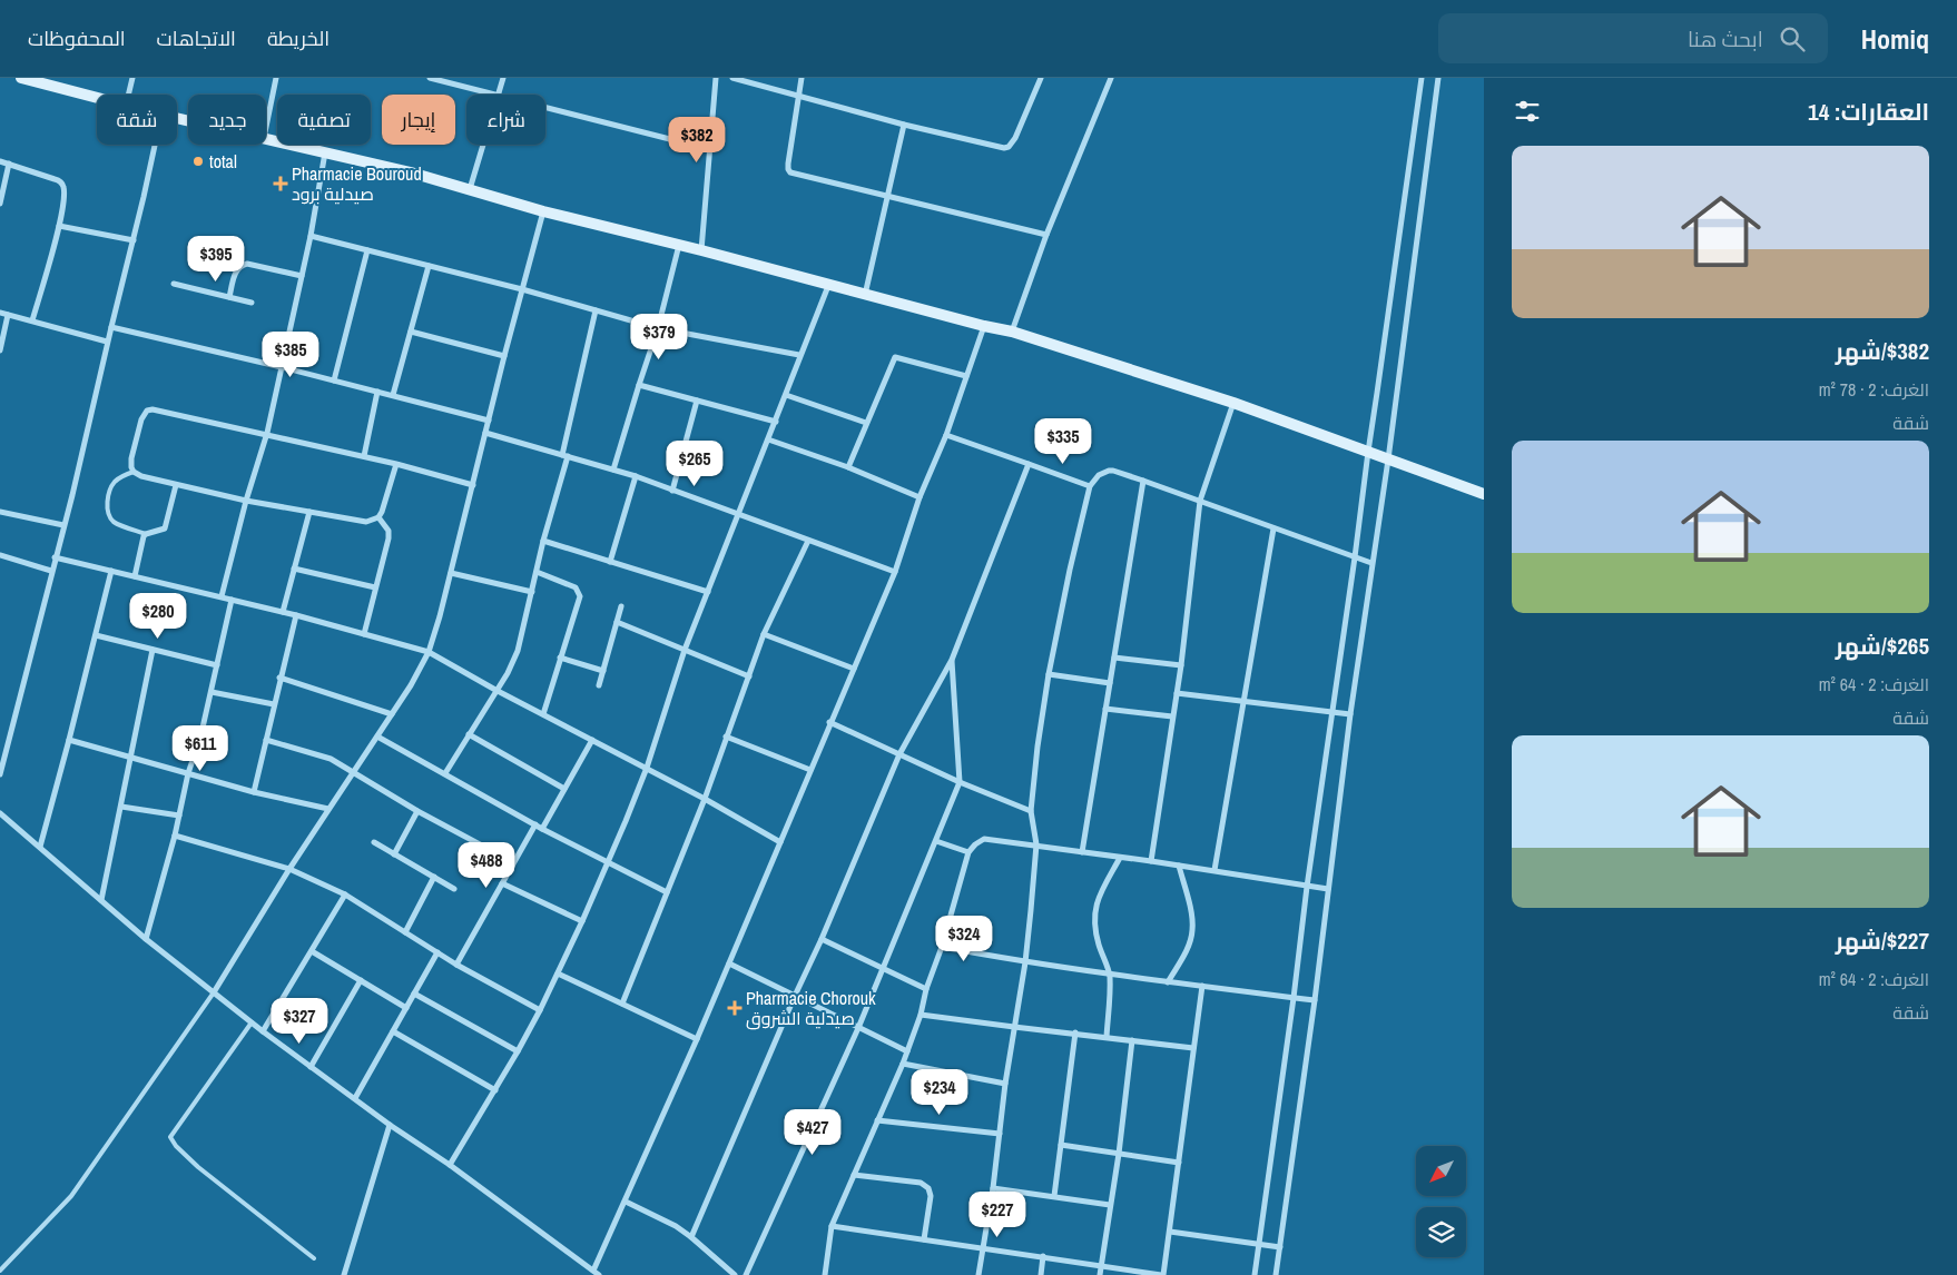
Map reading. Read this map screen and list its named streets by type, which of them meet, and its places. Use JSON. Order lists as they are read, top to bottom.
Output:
{
  "places": {
    "other": ["total"],
    "health": ["Pharmacie Bouroud صيدلية برود", "Pharmacie Chorouk صيدلية الشروق"]
  },
  "north": "bottom left",
  "page": {
    "header": "Homiq",
    "search": "ابحث هنا",
    "nav": ["الخريطة", "الاتجاهات", "المحفوظات"],
    "heading": "العقارات: 14",
    "chip": [
      "شراء",
      "إيجار",
      "تصفية",
      "جديد",
      "شقة"
    ],
    "price": [
      "$382",
      "$395",
      "$379",
      "$385",
      "$335",
      "$265",
      "$280",
      "$611",
      "$488",
      "$324",
      "$327",
      "$234",
      "$427",
      "$227"
    ],
    "list": [
      {
        "name": "$382/شهر",
        "note": "الغرف: 2 · 78 m² · شقة"
      },
      {
        "name": "$265/شهر",
        "note": "الغرف: 2 · 64 m² · شقة"
      },
      {
        "name": "$227/شهر",
        "note": "الغرف: 2 · 64 m² · شقة"
      }
    ]
  }
}
